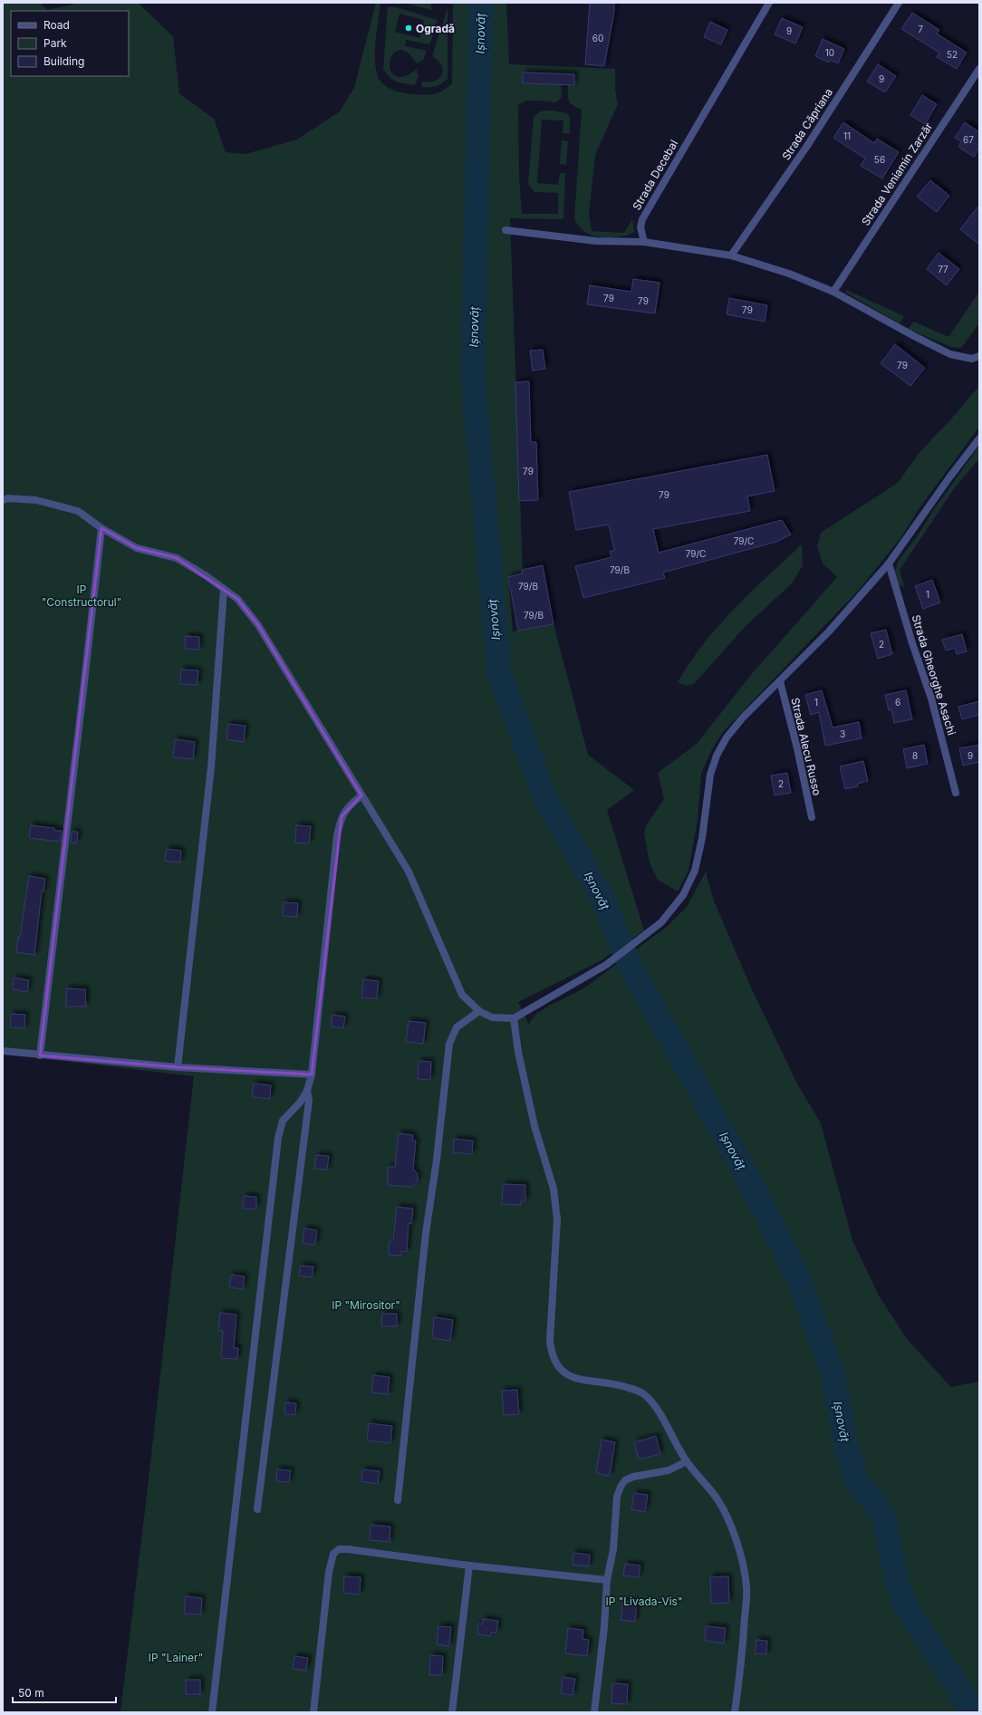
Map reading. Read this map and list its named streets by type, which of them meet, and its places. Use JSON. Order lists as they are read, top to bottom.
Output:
{
  "streets": {
    "street": [
      "Strada Căpriana",
      "Strada Veniamin Zarzăr",
      "Strada Decebal",
      "Strada Gheorghe Asachi",
      "Strada Alecu Russo"
    ]
  },
  "water": ["Ișnovăț"],
  "parks": [
    "IP \"Constructorul\"",
    "IP \"Mirositor\"",
    "IP \"Livada-Vis\"",
    "IP \"Lainer\""
  ],
  "places": ["Ogradă"],
  "house_numbers": [
    "7",
    "9",
    "60",
    "10",
    "52",
    "9",
    "11",
    "67",
    "56",
    "77",
    "79",
    "79",
    "79",
    "79",
    "79",
    "79",
    "79/C",
    "79/C",
    "79/B",
    "79/B",
    "1",
    "79/B",
    "2",
    "1",
    "6",
    "3",
    "8",
    "9",
    "2"
  ],
  "legend": ["Road", "Park", "Building"],
  "scale_bar": "50 m"
}
